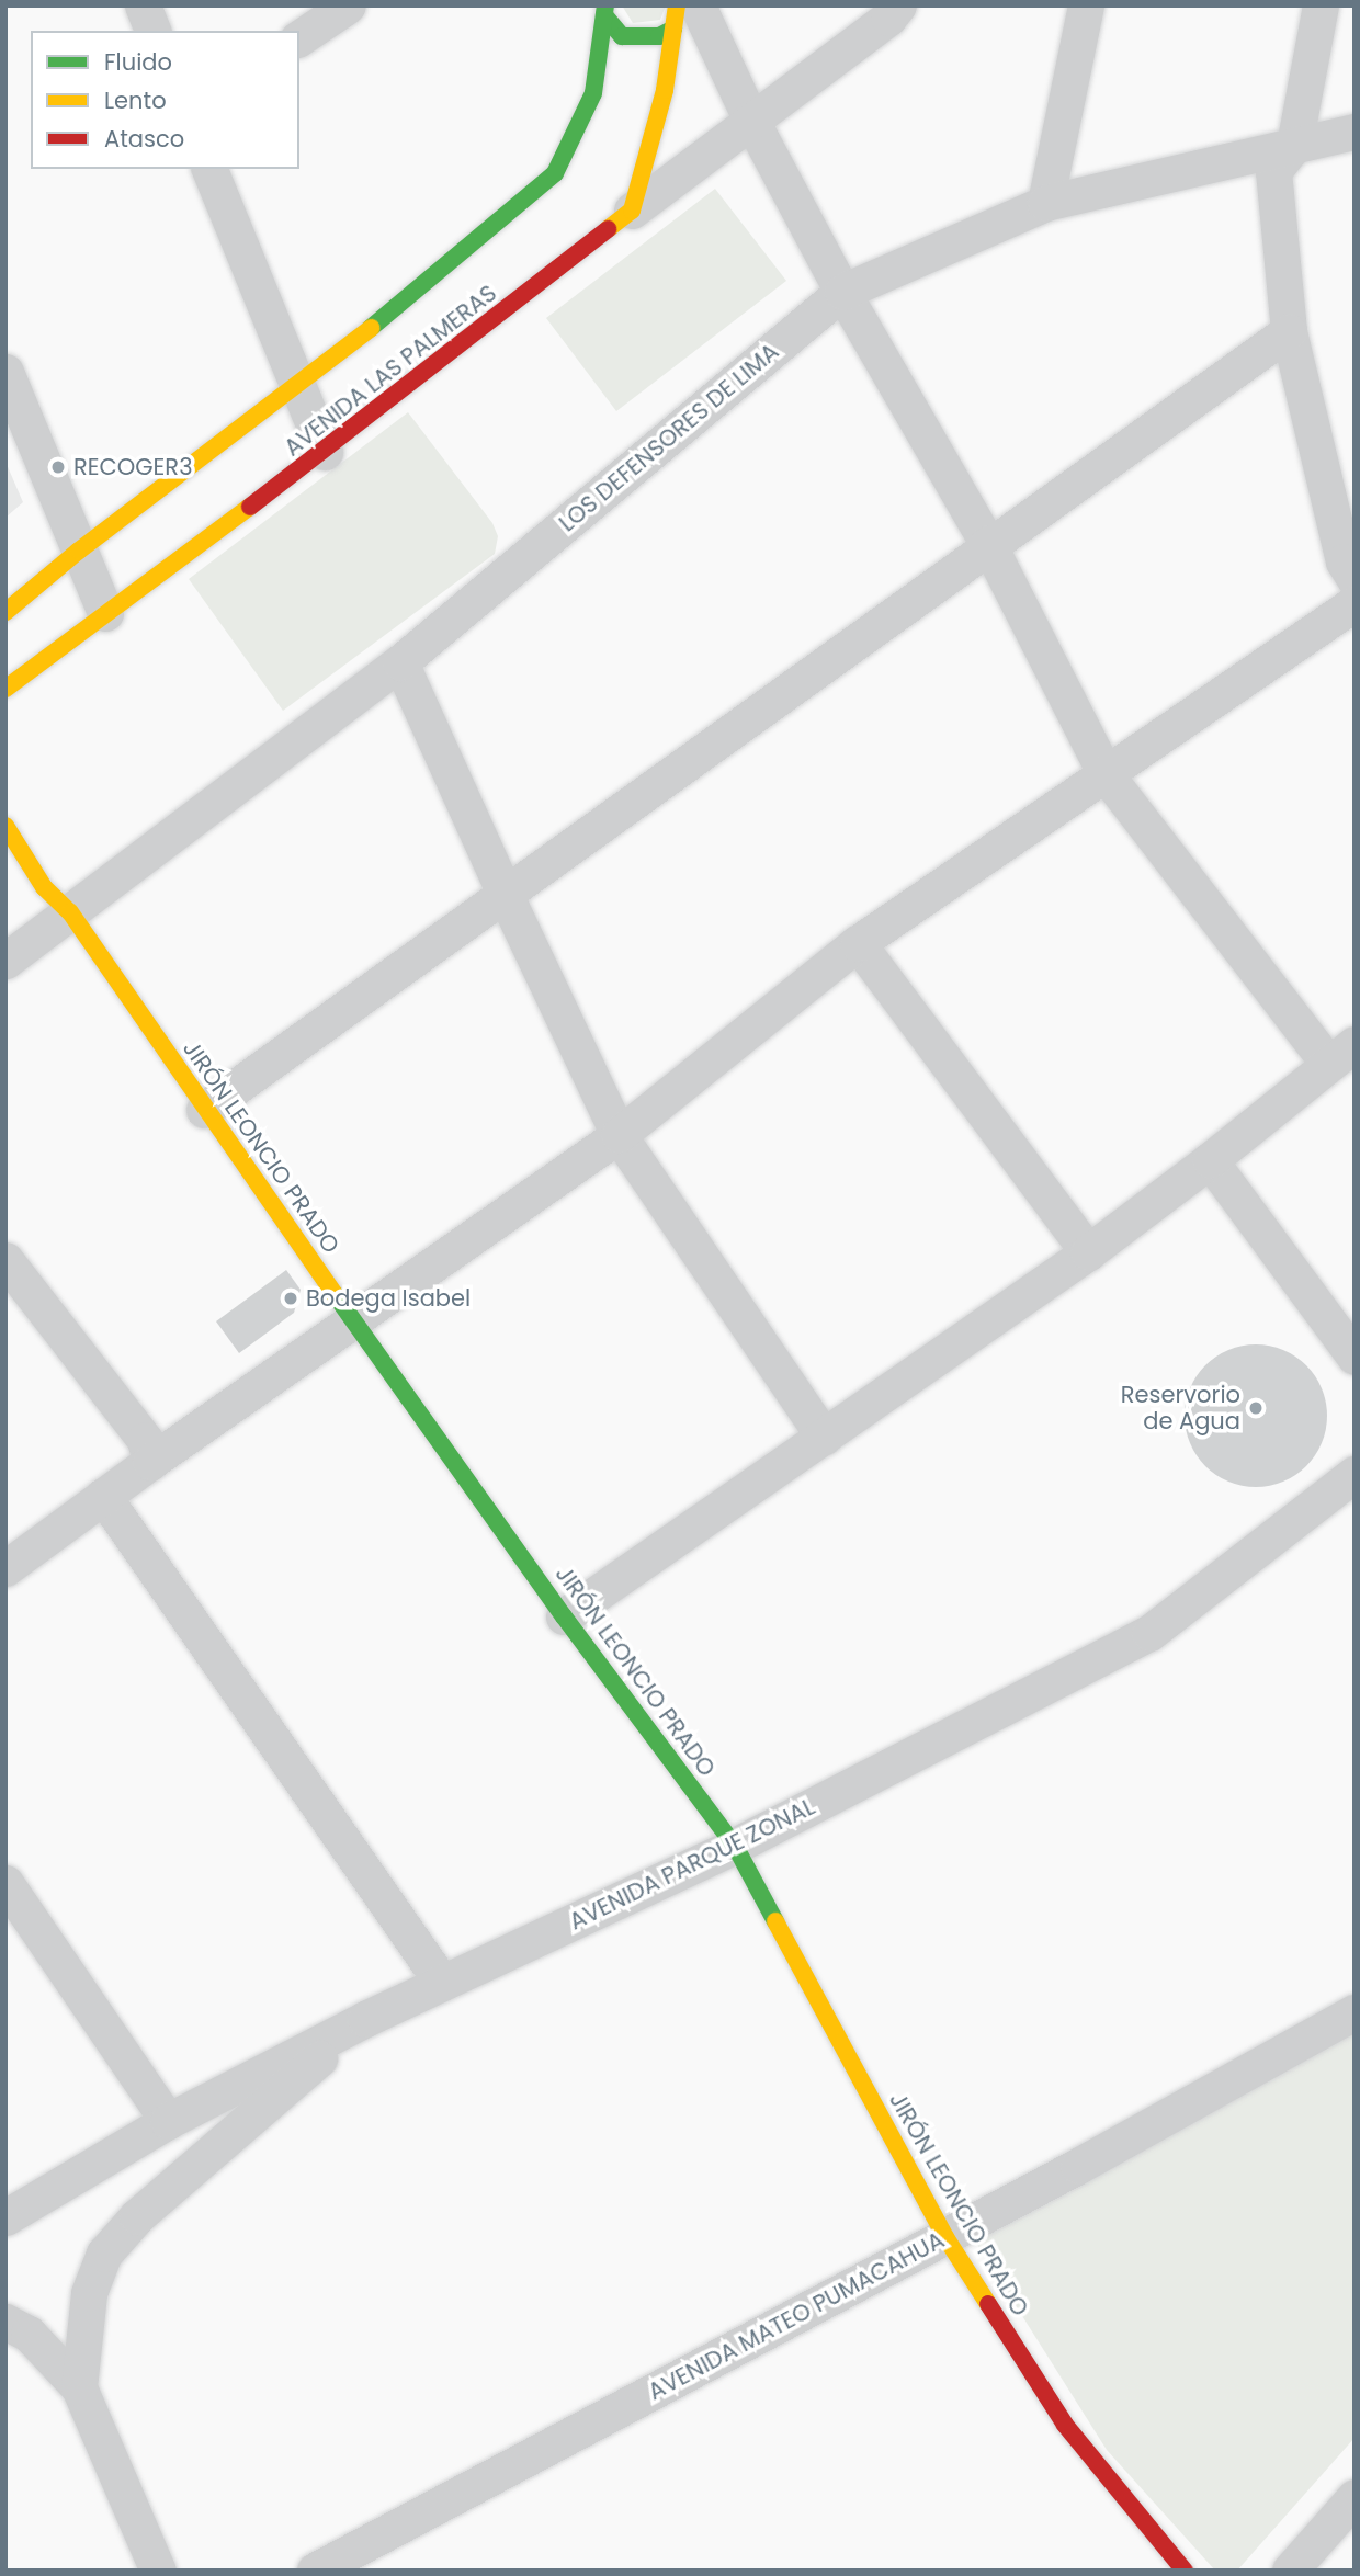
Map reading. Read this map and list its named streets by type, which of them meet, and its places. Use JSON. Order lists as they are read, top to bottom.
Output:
{
  "streets": {
    "street": [
      "AVENIDA LAS PALMERAS",
      "LOS DEFENSORES DE LIMA",
      "JIRÓN LEONCIO PRADO",
      "AVENIDA PARQUE ZONAL",
      "AVENIDA MATEO PUMACAHUA"
    ]
  },
  "crossings": [
    ["LOS DEFENSORES DE LIMA", "JIRÓN LEONCIO PRADO"],
    ["JIRÓN LEONCIO PRADO", "AVENIDA PARQUE ZONAL"],
    ["JIRÓN LEONCIO PRADO", "AVENIDA MATEO PUMACAHUA"]
  ],
  "places": ["RECOGER3", "Bodega Isabel", "Reservorio de Agua"],
  "legend": ["Fluido", "Lento", "Atasco"]
}
